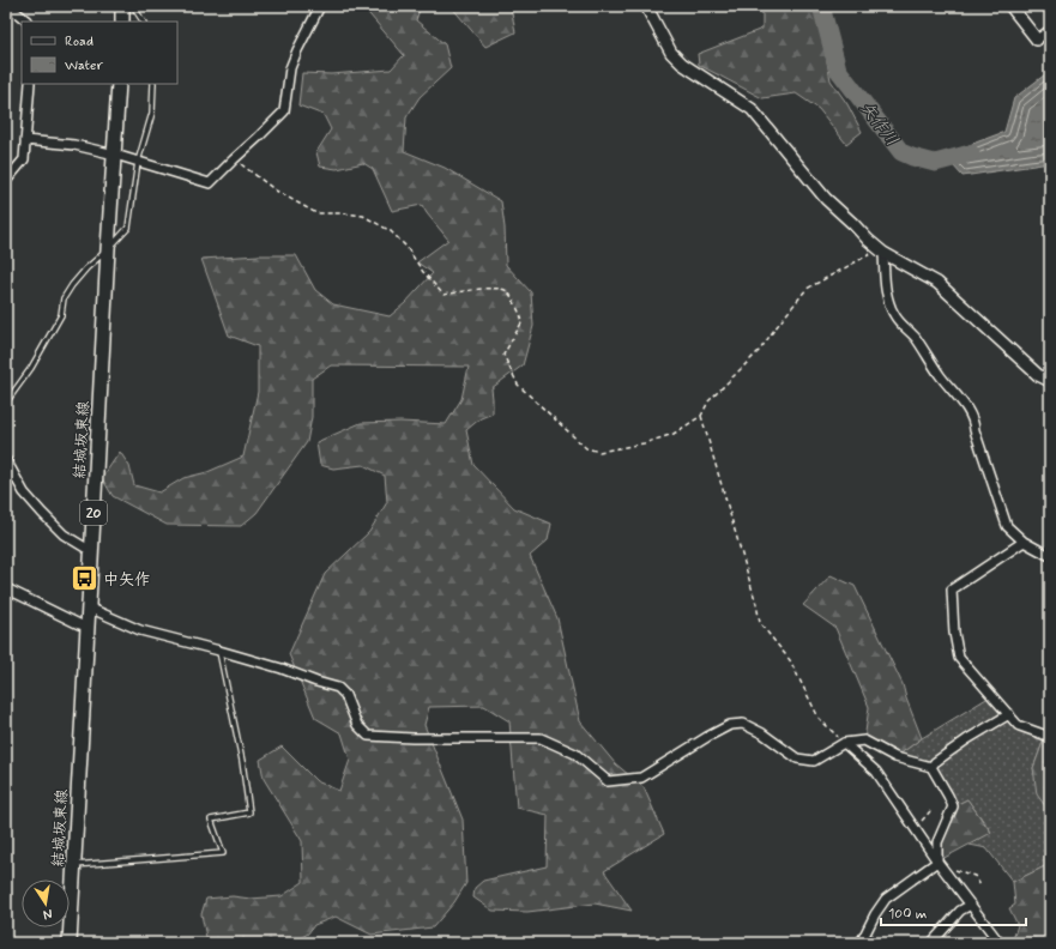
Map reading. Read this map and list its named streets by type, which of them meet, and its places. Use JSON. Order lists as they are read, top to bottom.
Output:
{
  "streets": {
    "main road": ["結城坂東線", "20"]
  },
  "water": ["矢作川"],
  "places": {
    "bus stop": ["中矢作"]
  },
  "legend": ["Road", "Water"],
  "scale_bar": "100 m",
  "north": "bottom"
}
